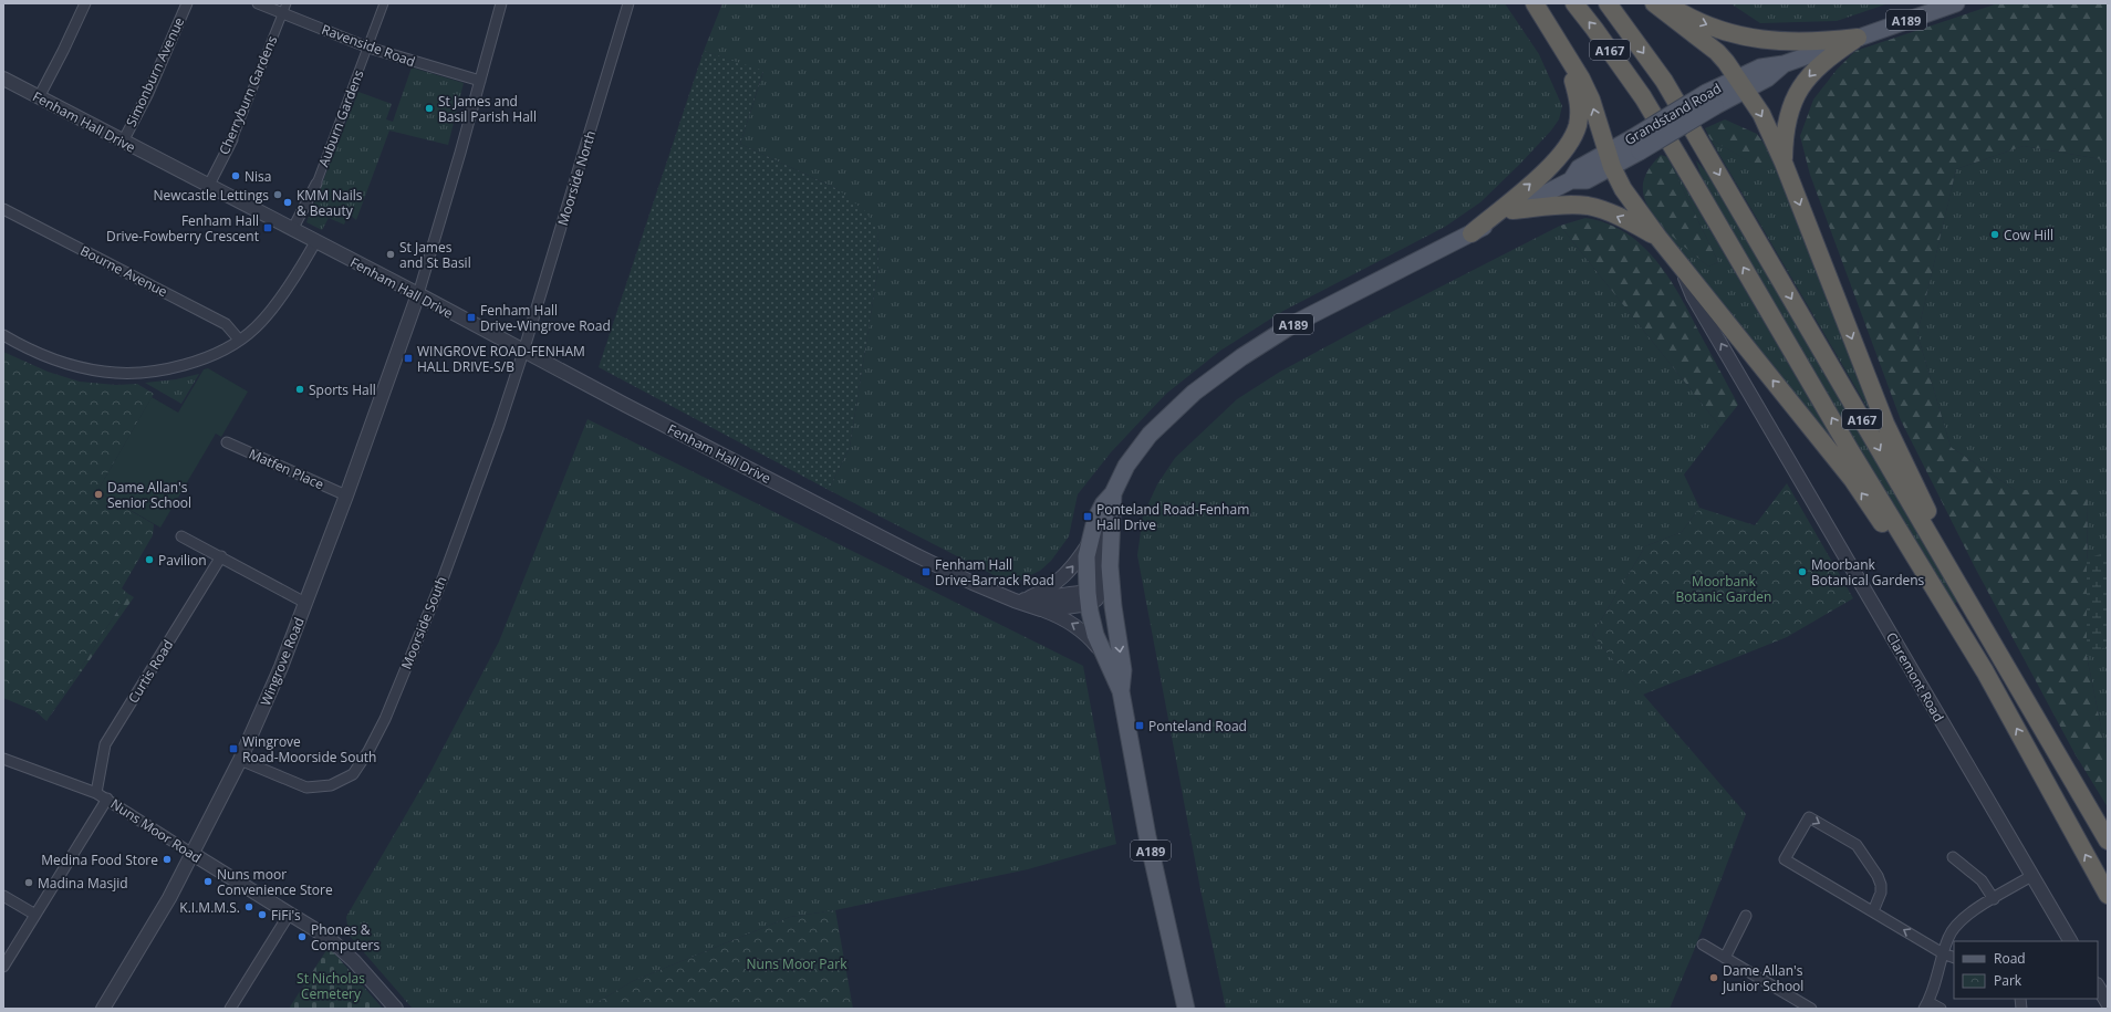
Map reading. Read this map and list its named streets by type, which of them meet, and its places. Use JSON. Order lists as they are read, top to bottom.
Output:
{
  "streets": {
    "highway": ["A167"],
    "main road": ["A189", "Grandstand Road"],
    "street": [
      "Ravenside Road",
      "Simonburn Avenue",
      "Cherryburn Gardens",
      "Auburn Gardens",
      "Fenham Hall Drive",
      "Moorside North",
      "Bourne Avenue",
      "Matfen Place",
      "Moorside South",
      "Wingrove Road",
      "Curtis Road",
      "Claremont Road",
      "Nuns Moor Road"
    ]
  },
  "crossings": [
    ["A189", "Grandstand Road"],
    ["A189", "Fenham Hall Drive"],
    ["Ravenside Road", "Cherryburn Gardens"],
    ["Ravenside Road", "Auburn Gardens"],
    ["Simonburn Avenue", "Fenham Hall Drive"],
    ["Cherryburn Gardens", "Fenham Hall Drive"],
    ["Auburn Gardens", "Fenham Hall Drive"],
    ["Fenham Hall Drive", "Moorside North"],
    ["Fenham Hall Drive", "Moorside South"],
    ["Fenham Hall Drive", "Wingrove Road"],
    ["Moorside North", "Moorside South"],
    ["Matfen Place", "Wingrove Road"],
    ["Moorside South", "Wingrove Road"],
    ["Wingrove Road", "Nuns Moor Road"],
    ["Curtis Road", "Nuns Moor Road"]
  ],
  "one_way": ["Claremont Road"],
  "parks": ["Moorbank Botanic Garden", "Nuns Moor Park", "St Nicholas Cemetery"],
  "places": {
    "other": [
      "St James and Basil Parish Hall",
      "Nisa",
      "Newcastle Lettings",
      "KMM Nails & Beauty",
      "Cow Hill",
      "St James and St Basil",
      "Sports Hall",
      "Dame Allan's Senior School",
      "Pavilion",
      "Moorbank Botanical Gardens",
      "Medina Food Store",
      "Nuns moor Convenience Store",
      "Madina Masjid",
      "K.I.M.M.S.",
      "FiFi's",
      "Phones & Computers",
      "Dame Allan's Junior School"
    ],
    "transit": [
      "Fenham Hall Drive-Fowberry Crescent",
      "Fenham Hall Drive-Wingrove Road",
      "WINGROVE ROAD-FENHAM HALL DRIVE-S/B",
      "Ponteland Road-Fenham Hall Drive",
      "Fenham Hall Drive-Barrack Road",
      "Ponteland Road",
      "Wingrove Road-Moorside South"
    ]
  },
  "legend": ["Road", "Park"]
}
